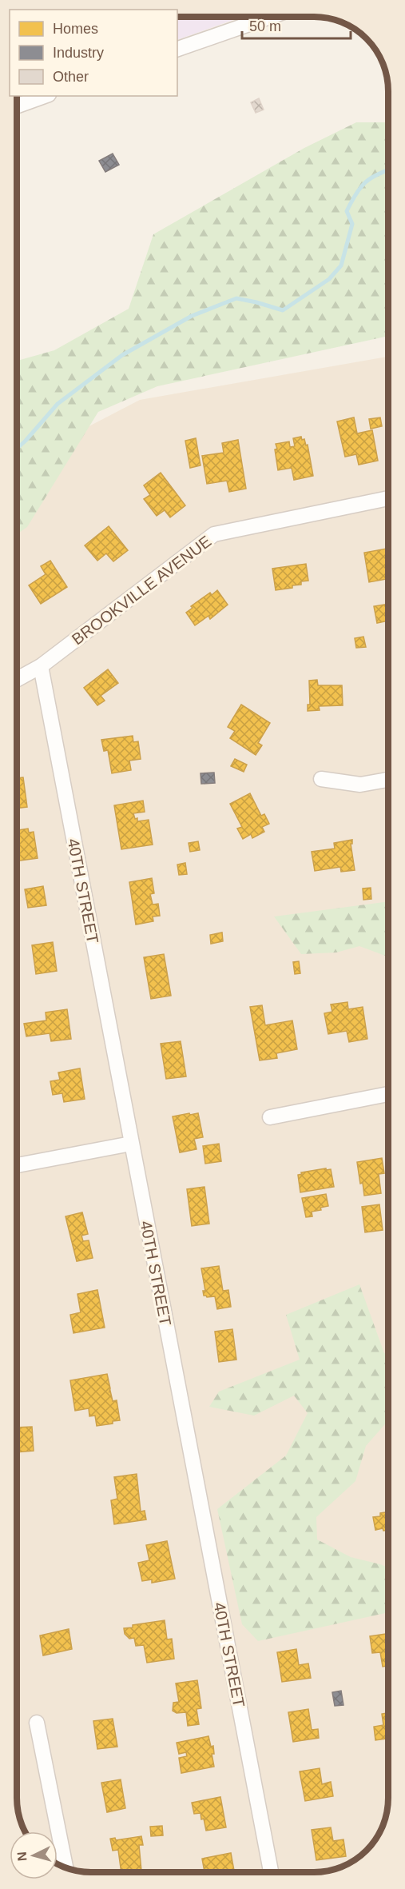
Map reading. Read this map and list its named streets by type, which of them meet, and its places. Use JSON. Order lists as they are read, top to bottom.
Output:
{
  "streets": {
    "street": ["BROOKVILLE AVENUE", "40TH STREET"]
  },
  "crossings": [
    ["BROOKVILLE AVENUE", "40TH STREET"]
  ],
  "legend": ["Homes", "Industry", "Other"],
  "scale_bar": "50 m",
  "north": "left"
}
